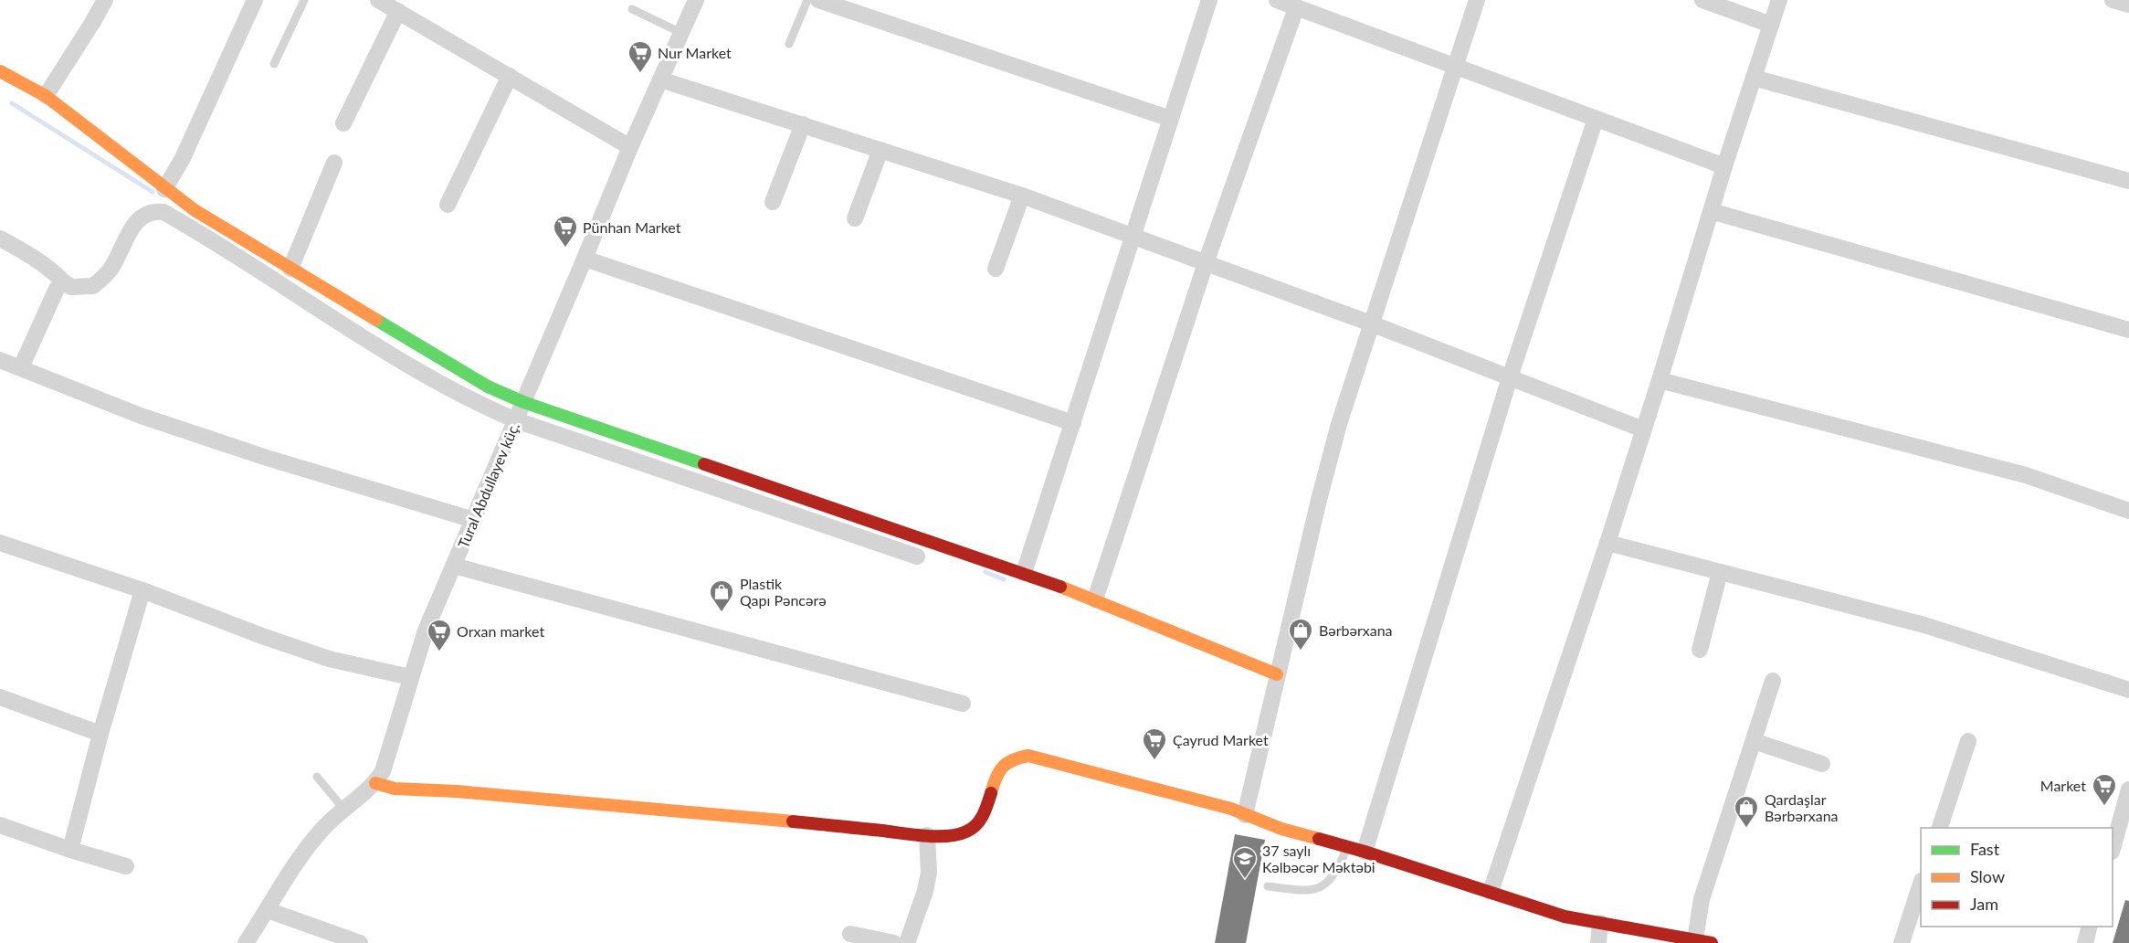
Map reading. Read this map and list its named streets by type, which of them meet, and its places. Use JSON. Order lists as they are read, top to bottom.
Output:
{
  "streets": {
    "street": ["Tural Abdullayev küç."]
  },
  "places": {
    "supermarket": [
      "Nur Market",
      "Pünhan Market",
      "Orxan market",
      "Çayrud Market",
      "Market"
    ],
    "shop": ["Plastik Qapı Pəncərə", "Bərbərxana", "Qardaşlar Bərbərxana"],
    "school or university": ["37 saylı Kəlbəcər Məktəbi"]
  },
  "legend": ["Fast", "Slow", "Jam"]
}
